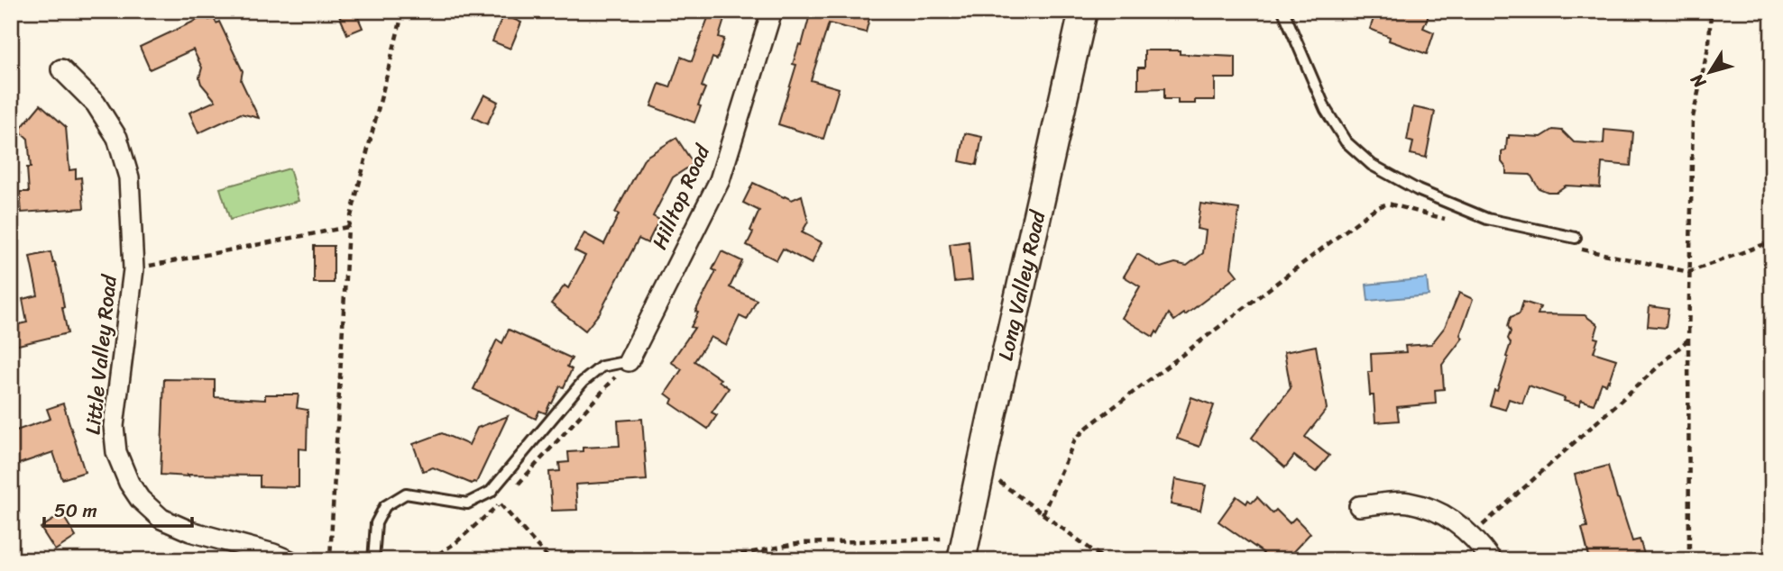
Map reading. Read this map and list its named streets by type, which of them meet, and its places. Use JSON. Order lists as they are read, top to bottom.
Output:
{
  "streets": {
    "street": ["Hilltop Road", "Long Valley Road", "Little Valley Road"]
  },
  "scale_bar": "50 m",
  "north": "bottom left"
}
